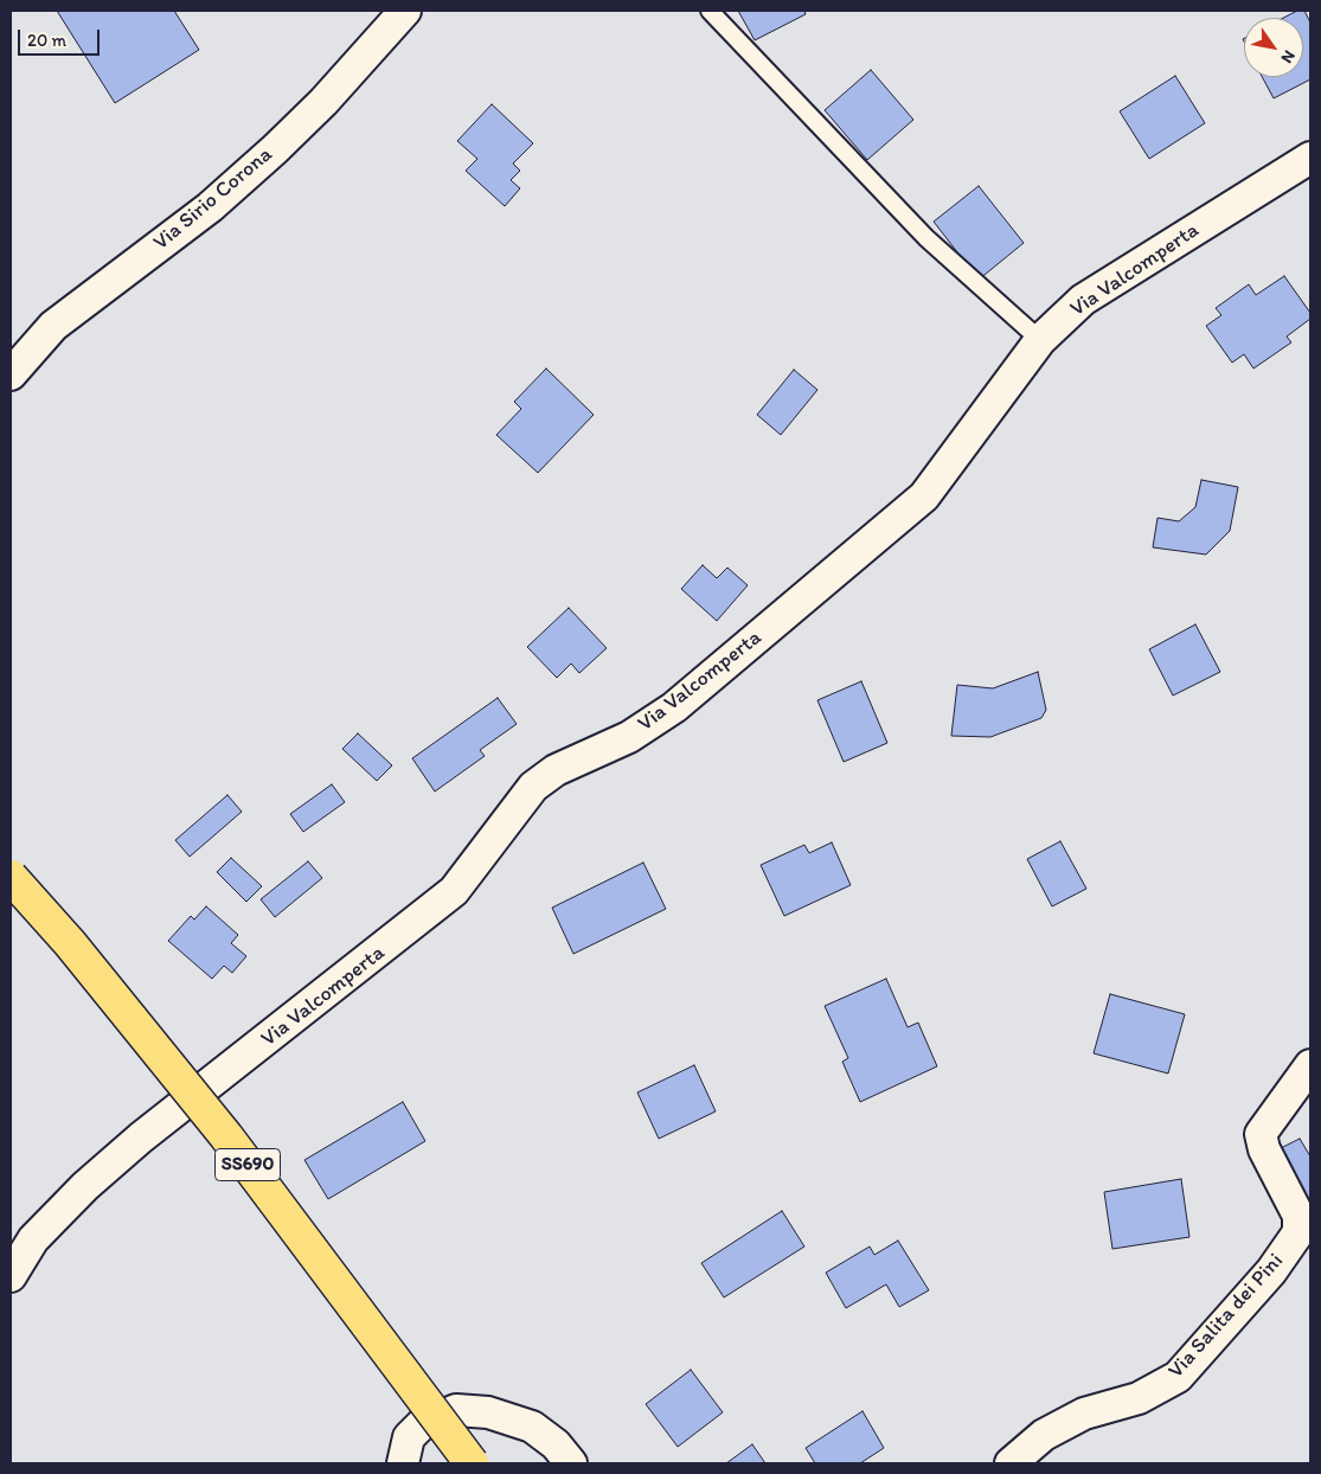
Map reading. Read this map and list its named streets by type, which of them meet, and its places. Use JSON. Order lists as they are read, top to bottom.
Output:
{
  "streets": {
    "highway": ["SS690"],
    "street": ["Via Sirio Corona", "Via Valcomperta", "Via Salita dei Pini"]
  },
  "scale_bar": "20 m",
  "north": "bottom right"
}
